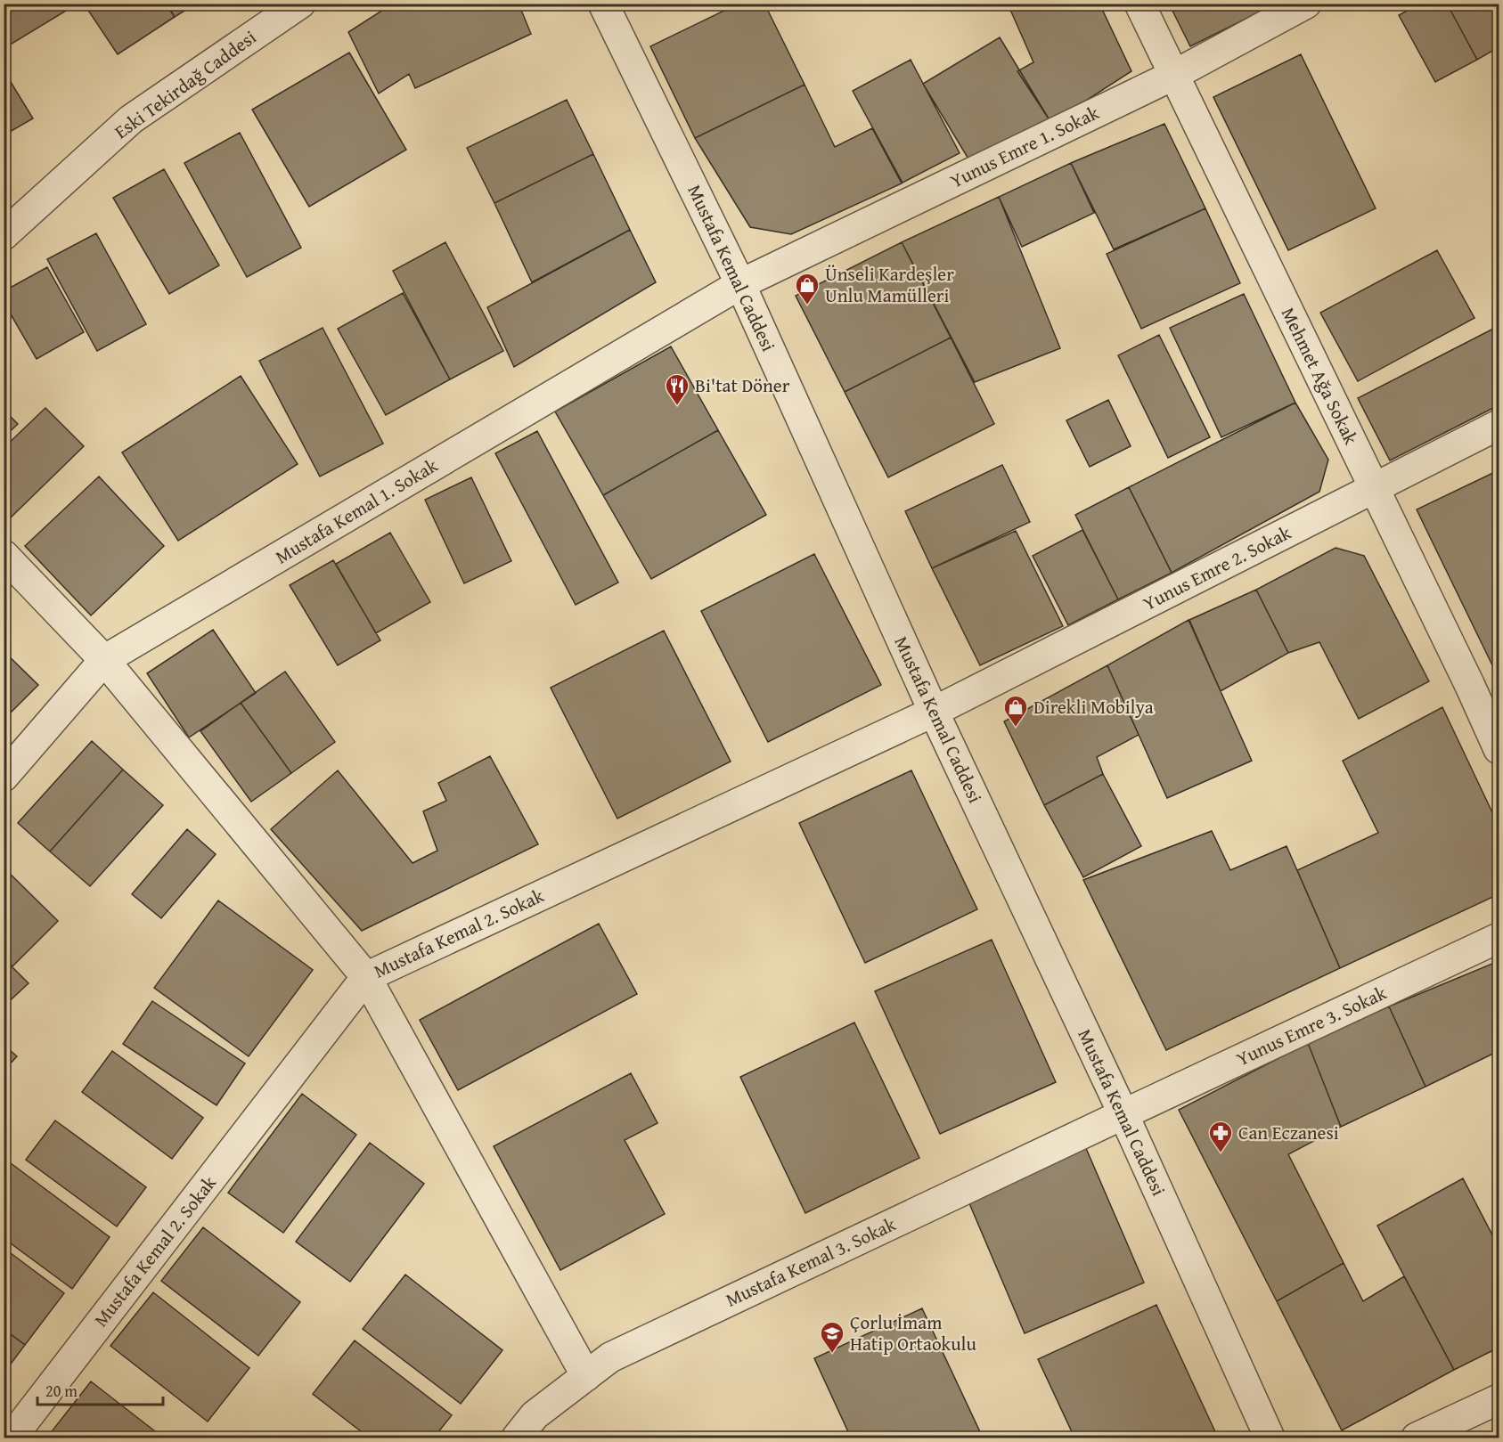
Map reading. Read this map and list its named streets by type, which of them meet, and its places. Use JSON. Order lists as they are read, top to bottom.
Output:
{
  "streets": {
    "street": [
      "Eski Tekirdağ Caddesi",
      "Yunus Emre 1. Sokak",
      "Mustafa Kemal Caddesi",
      "Mehmet Ağa Sokak",
      "Mustafa Kemal 1. Sokak",
      "Yunus Emre 2. Sokak",
      "Mustafa Kemal 2. Sokak",
      "Yunus Emre 3. Sokak",
      "Mustafa Kemal 3. Sokak"
    ]
  },
  "crossings": [
    ["Yunus Emre 1. Sokak", "Mustafa Kemal Caddesi"],
    ["Yunus Emre 1. Sokak", "Mehmet Ağa Sokak"],
    ["Yunus Emre 1. Sokak", "Mustafa Kemal 1. Sokak"],
    ["Mustafa Kemal Caddesi", "Mustafa Kemal 1. Sokak"],
    ["Mustafa Kemal Caddesi", "Yunus Emre 2. Sokak"],
    ["Mustafa Kemal Caddesi", "Mustafa Kemal 2. Sokak"],
    ["Mustafa Kemal Caddesi", "Yunus Emre 3. Sokak"],
    ["Mustafa Kemal Caddesi", "Mustafa Kemal 3. Sokak"],
    ["Mehmet Ağa Sokak", "Yunus Emre 2. Sokak"],
    ["Yunus Emre 2. Sokak", "Mustafa Kemal 2. Sokak"],
    ["Yunus Emre 3. Sokak", "Mustafa Kemal 3. Sokak"]
  ],
  "places": {
    "shop": ["Ünseli Kardeşler Unlu Mamülleri", "Direkli Mobilya"],
    "restaurant": ["Bi'tat Döner"],
    "pharmacy": ["Can Eczanesi"],
    "school or university": ["Çorlu İmam Hatip Ortaokulu"]
  },
  "scale_bar": "20 m"
}
